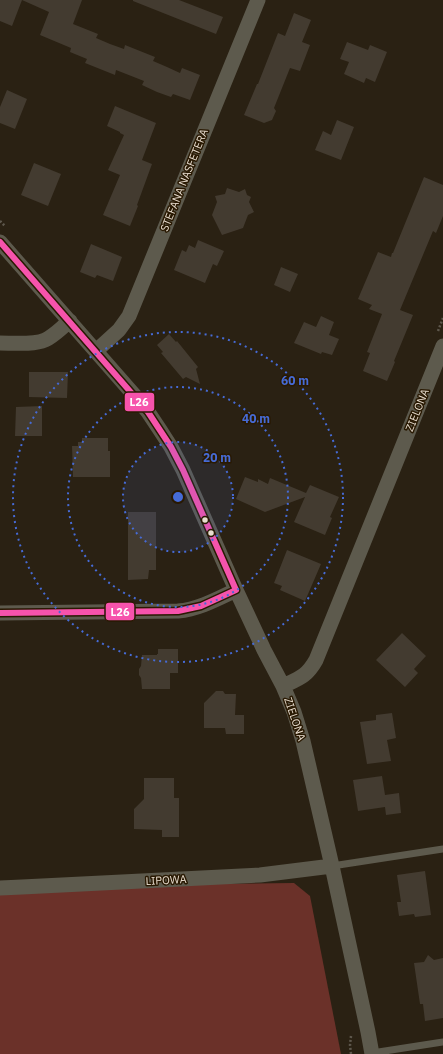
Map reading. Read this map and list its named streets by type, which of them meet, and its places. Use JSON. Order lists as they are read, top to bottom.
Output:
{
  "streets": {
    "street": ["STEFANA NASFETERA", "ZIELONA", "LIPOWA"]
  },
  "crossings": [
    ["ZIELONA", "LIPOWA"]
  ],
  "lines": ["transit line L26"],
  "rings": ["60 m", "40 m", "20 m"]
}
